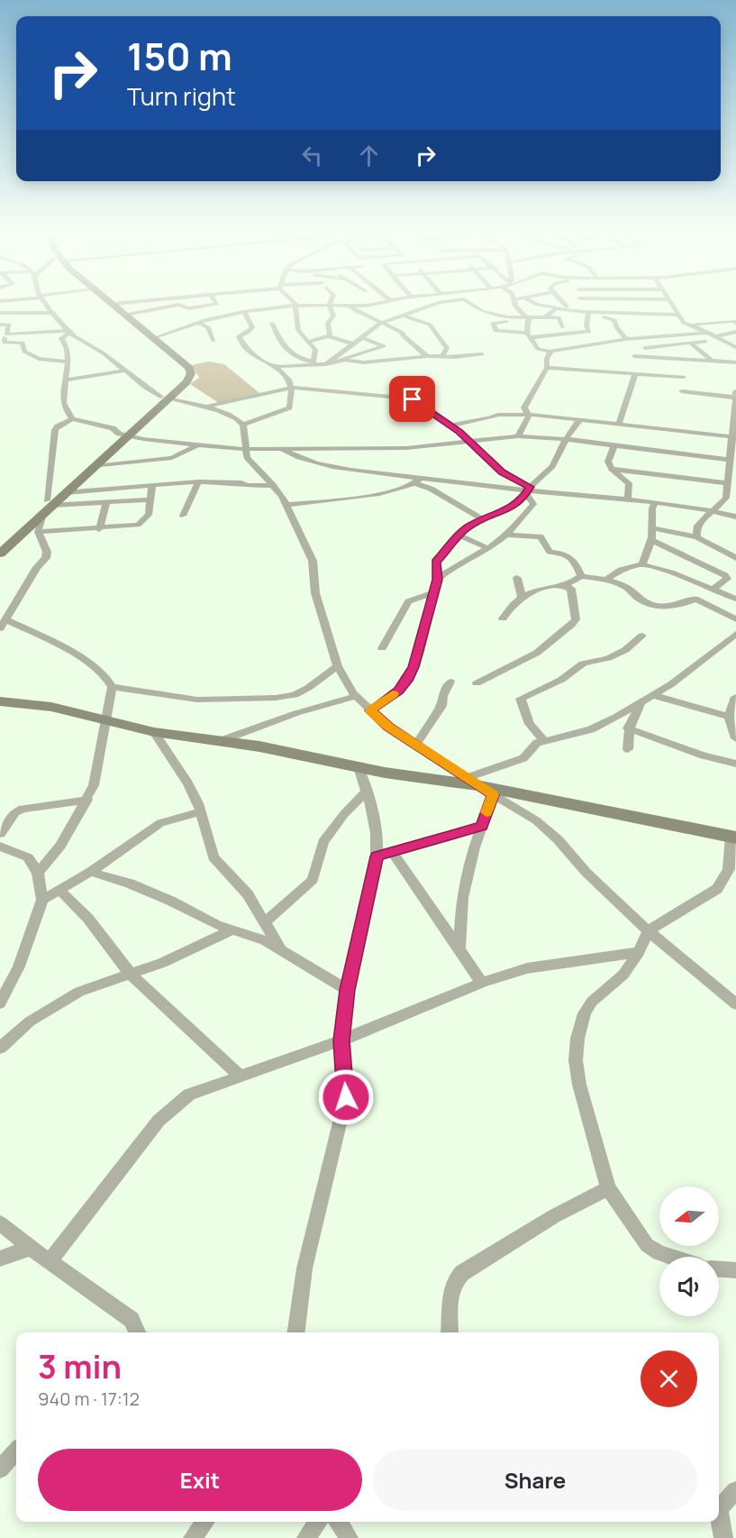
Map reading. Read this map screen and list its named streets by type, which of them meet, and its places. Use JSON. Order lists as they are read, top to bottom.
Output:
{
  "north": "left",
  "page": {
    "turn": ["150 m", "Turn right"],
    "heading": ["3 min", "940 m · 17:12"],
    "buttons": ["Exit", "Share"]
  }
}
